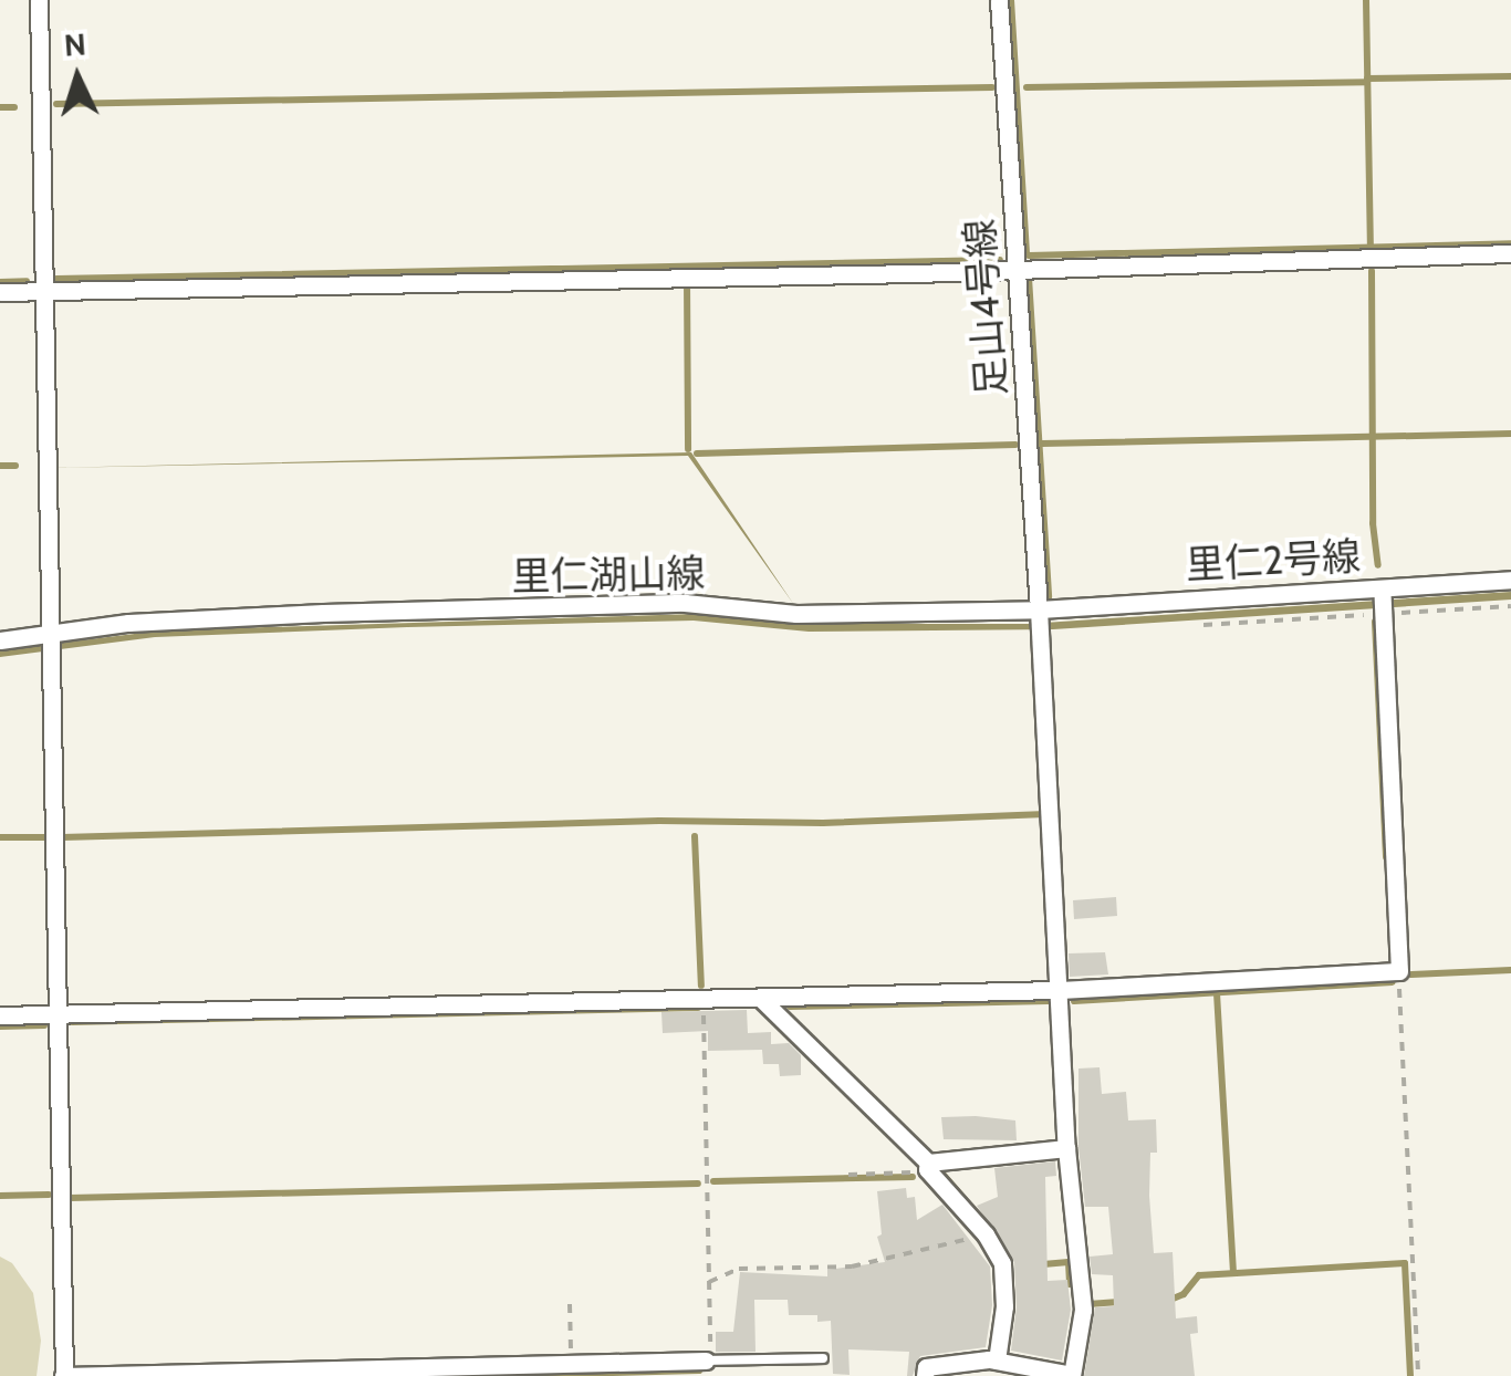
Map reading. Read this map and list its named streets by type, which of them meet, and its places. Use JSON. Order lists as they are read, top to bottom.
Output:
{
  "streets": {
    "street": ["足山4号線", "里仁2号線", "里仁湖山線"]
  },
  "crossings": [
    ["足山4号線", "里仁2号線"],
    ["足山4号線", "里仁湖山線"],
    ["里仁2号線", "里仁湖山線"]
  ],
  "north": "top"
}
